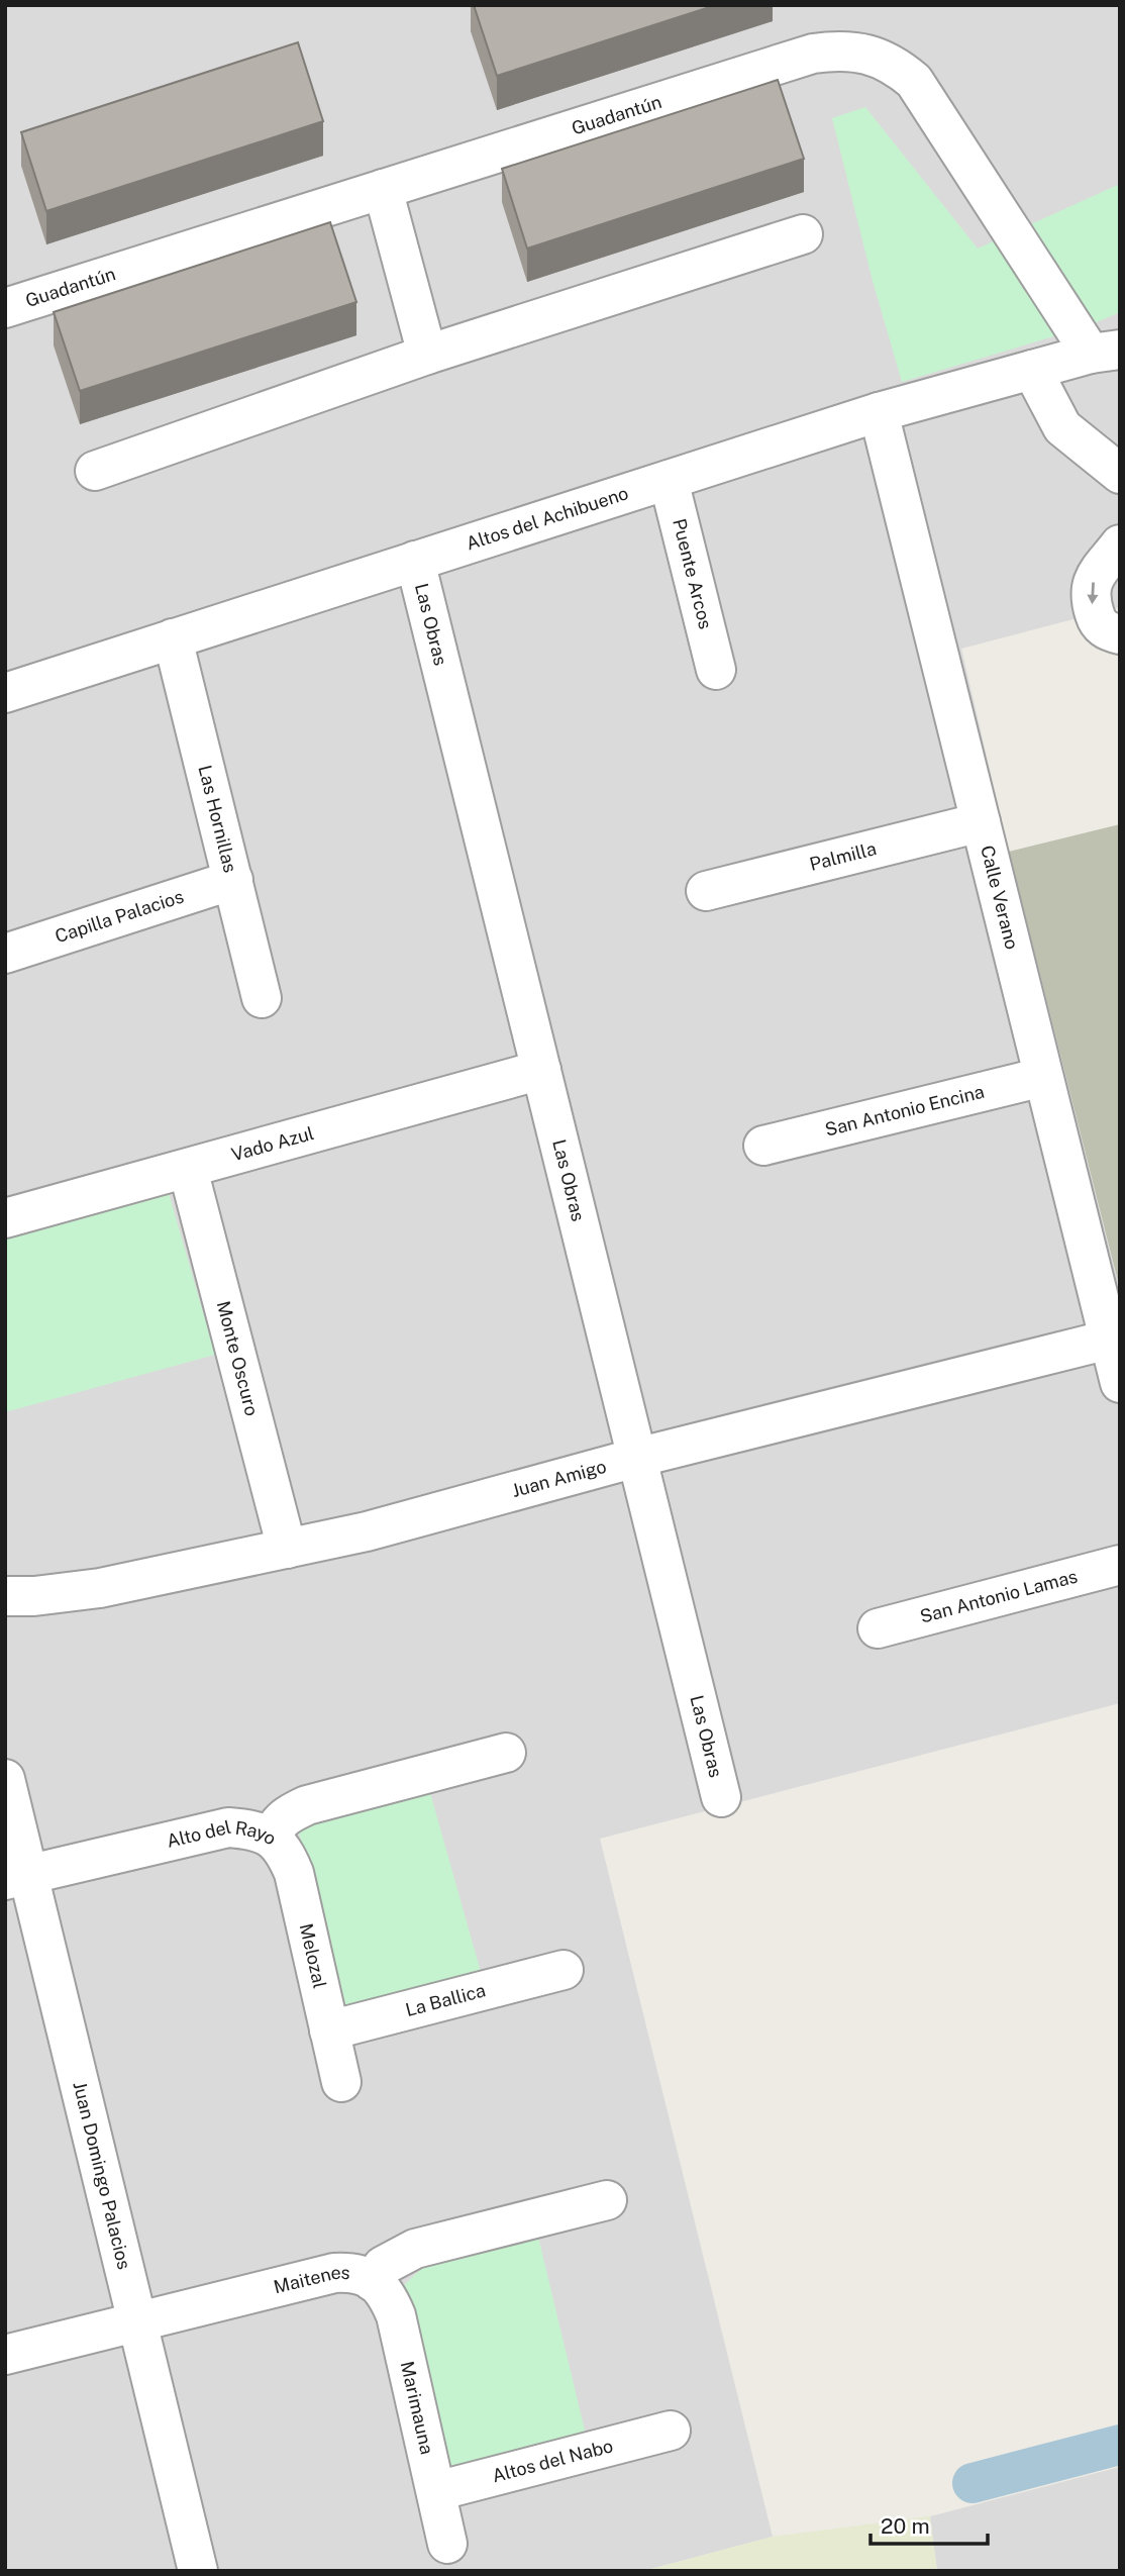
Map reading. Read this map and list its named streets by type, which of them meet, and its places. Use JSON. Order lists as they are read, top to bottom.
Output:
{
  "streets": {
    "street": [
      "Guadantún",
      "Altos del Achibueno",
      "Puente Arcos",
      "Las Obras",
      "Las Hornillas",
      "Palmilla",
      "Calle Verano",
      "Capilla Palacios",
      "San Antonio Encina",
      "Vado Azul",
      "Monte Oscuro",
      "Juan Amigo",
      "San Antonio Lamas",
      "Alto del Rayo",
      "Melozal",
      "La Ballica",
      "Juan Domingo Palacios",
      "Maitenes",
      "Marimauna",
      "Altos del Nabo"
    ]
  },
  "crossings": [
    ["Guadantún", "Altos del Achibueno"],
    ["Altos del Achibueno", "Puente Arcos"],
    ["Altos del Achibueno", "Las Obras"],
    ["Altos del Achibueno", "Las Hornillas"],
    ["Altos del Achibueno", "Calle Verano"],
    ["Las Obras", "Vado Azul"],
    ["Las Obras", "Juan Amigo"],
    ["Las Hornillas", "Capilla Palacios"],
    ["Palmilla", "Calle Verano"],
    ["Calle Verano", "San Antonio Encina"],
    ["Calle Verano", "Juan Amigo"],
    ["Vado Azul", "Monte Oscuro"],
    ["Monte Oscuro", "Juan Amigo"],
    ["Alto del Rayo", "Melozal"],
    ["Alto del Rayo", "Juan Domingo Palacios"],
    ["Melozal", "La Ballica"],
    ["Juan Domingo Palacios", "Maitenes"],
    ["Maitenes", "Marimauna"],
    ["Marimauna", "Altos del Nabo"]
  ],
  "scale_bar": "20 m"
}
